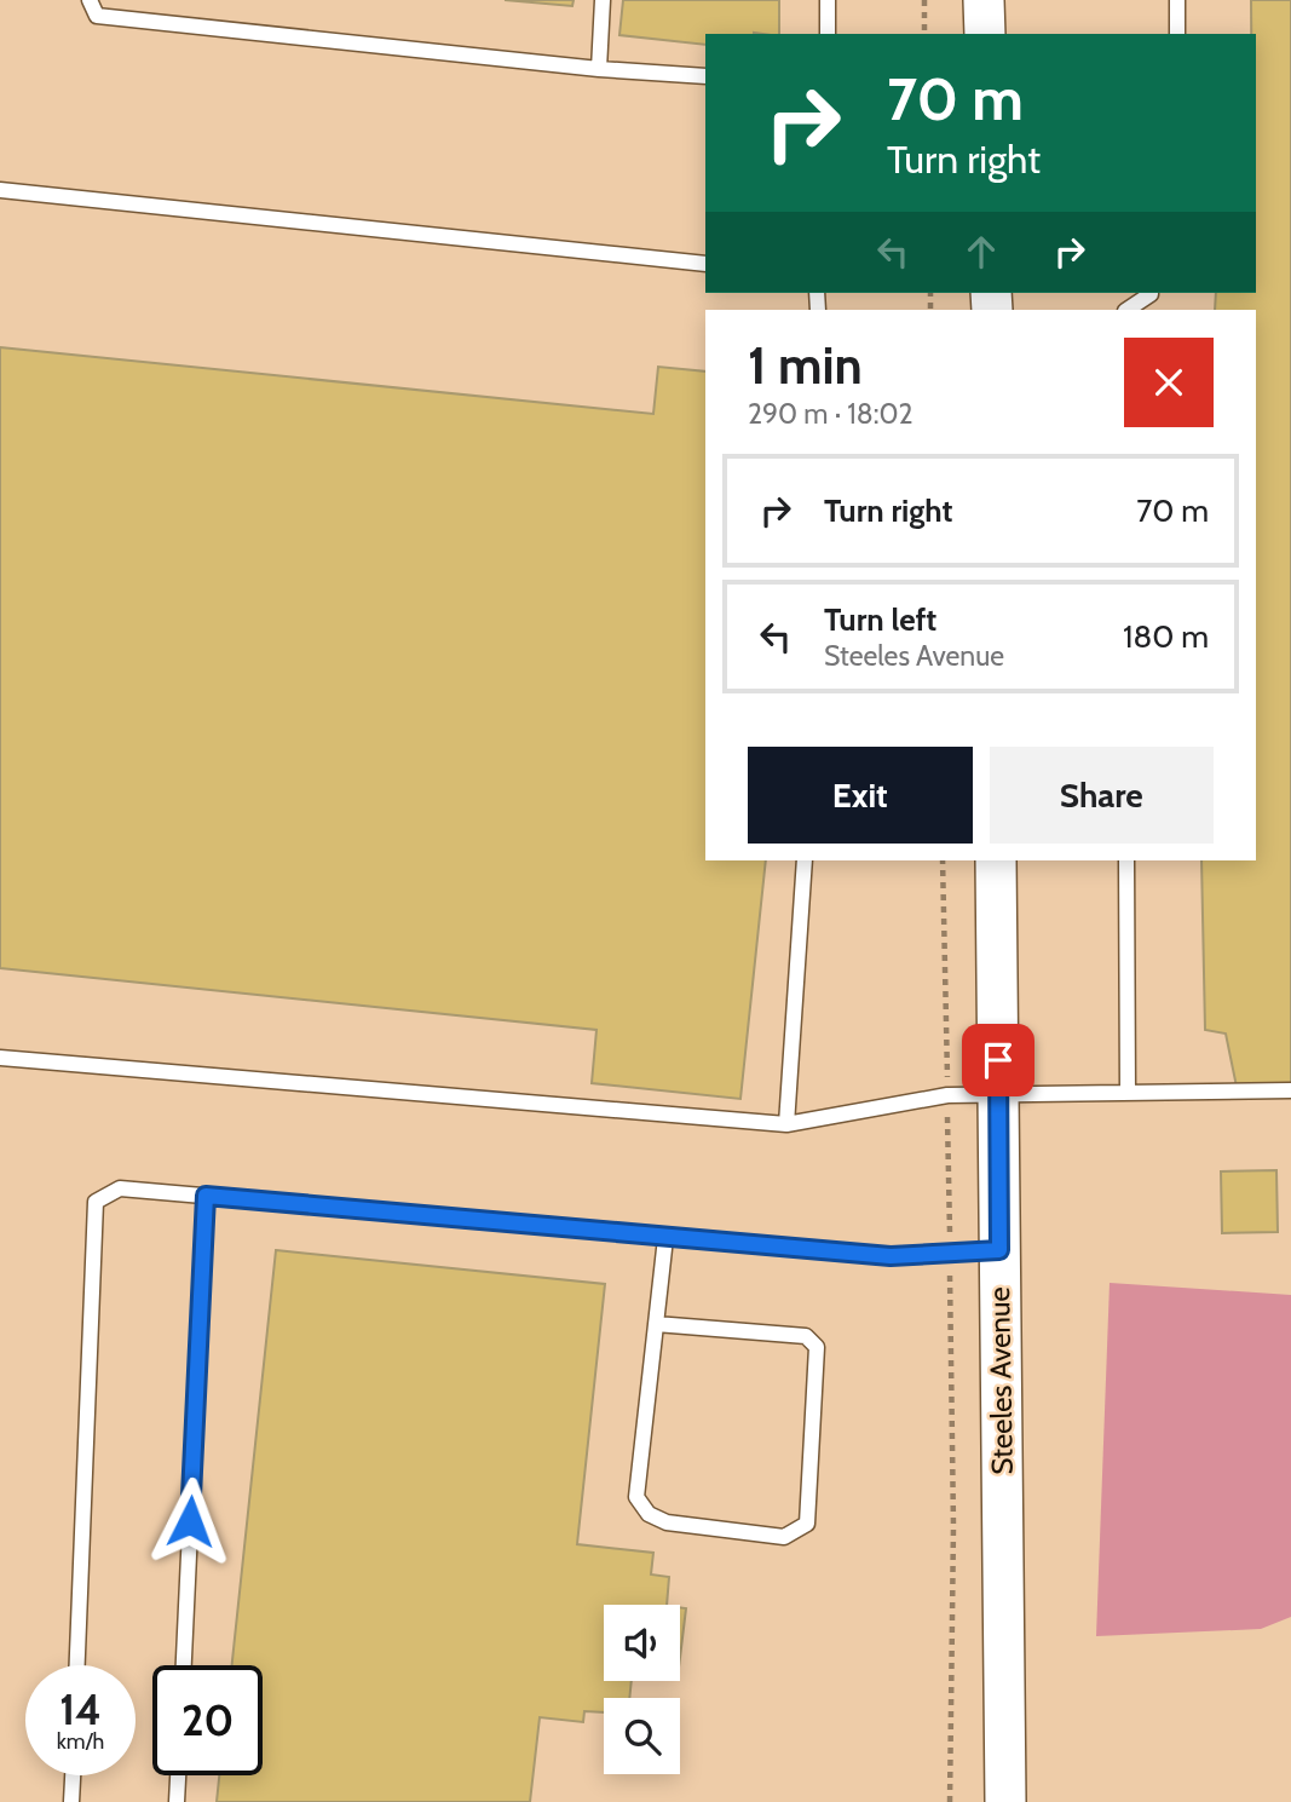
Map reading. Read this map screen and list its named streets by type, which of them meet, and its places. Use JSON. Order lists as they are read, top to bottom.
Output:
{
  "streets": {
    "main road": ["Steeles Avenue"]
  },
  "page": {
    "turn": ["70 m", "Turn right"],
    "heading": ["1 min", "290 m · 18:02"],
    "list": [
      {
        "name": "Turn right",
        "value": "70 m"
      },
      {
        "name": "Turn left",
        "note": "Steeles Avenue",
        "value": "180 m"
      }
    ],
    "buttons": ["Exit", "Share"],
    "speed": "14 km/h",
    "limit": "20"
  }
}
